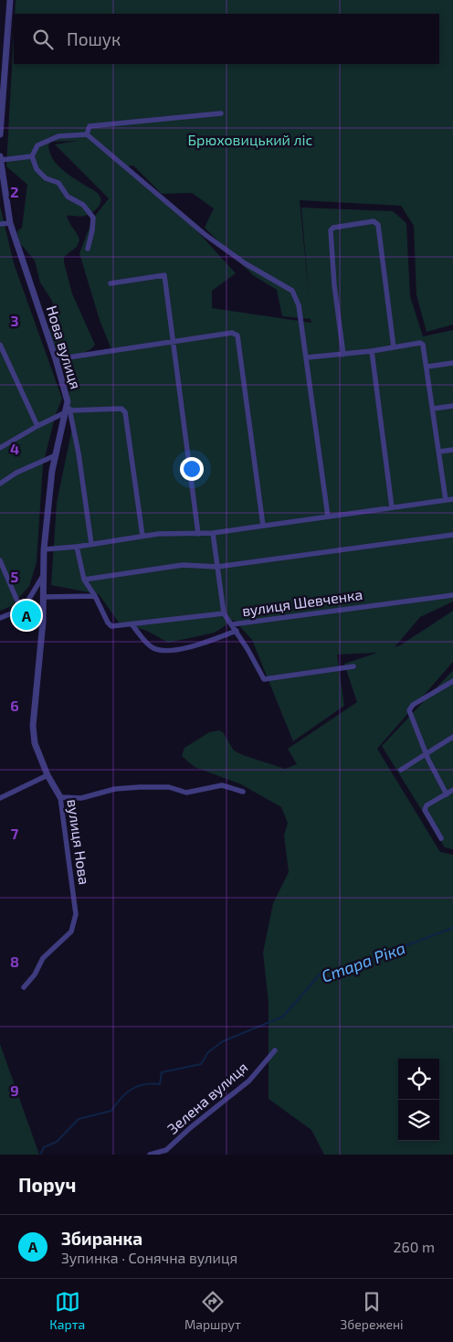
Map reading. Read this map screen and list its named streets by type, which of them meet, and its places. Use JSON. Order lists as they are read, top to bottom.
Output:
{
  "streets": {
    "street": [
      "Нова вулиця",
      "вулиця Шевченка",
      "вулиця Нова",
      "Зелена вулиця"
    ]
  },
  "crossings": [
    ["Нова вулиця", "вулиця Нова"]
  ],
  "water": ["Стара Ріка"],
  "parks": ["Брюховицький ліс"],
  "page": {
    "search": "Пошук",
    "pins": "A",
    "heading": "Поруч",
    "list": [
      {
        "mark": "A",
        "name": "Збиранка",
        "note": "Зупинка · Сонячна вулиця",
        "value": "260 m"
      }
    ],
    "nav": ["Карта", "Маршрут", "Збережені"]
  },
  "grid": {
    "rows": [
      "2",
      "3",
      "4",
      "5",
      "6",
      "7",
      "8",
      "9"
    ]
  }
}
